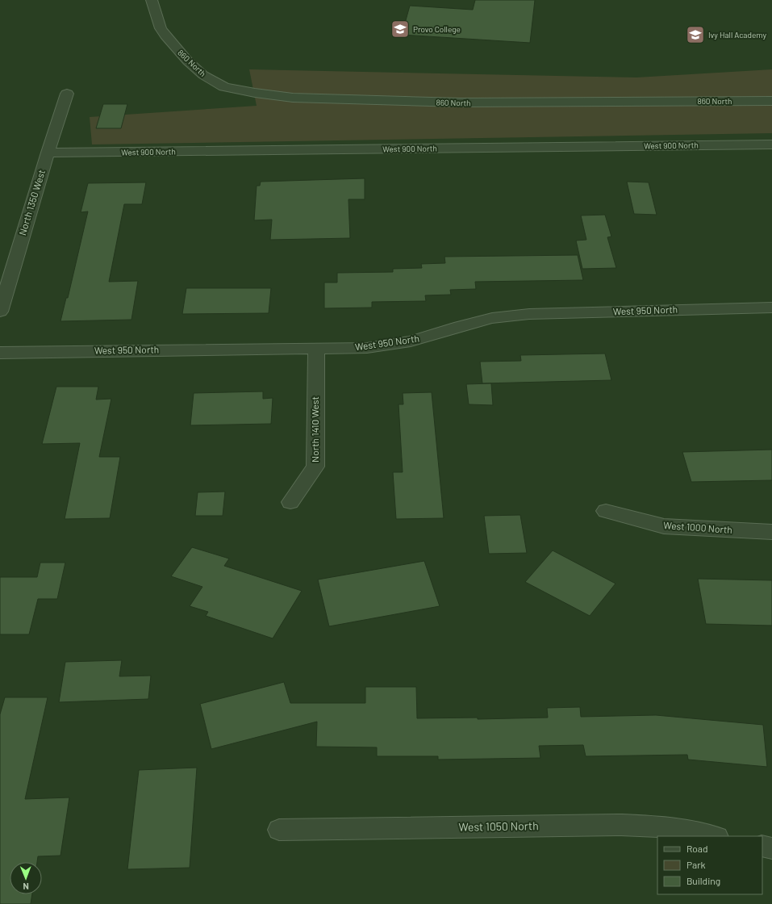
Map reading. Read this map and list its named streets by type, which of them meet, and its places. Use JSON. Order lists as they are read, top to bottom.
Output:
{
  "streets": {
    "street": [
      "860 North",
      "West 900 North",
      "North 1350 West",
      "West 950 North",
      "North 1410 West",
      "West 1000 North",
      "West 1050 North"
    ]
  },
  "crossings": [
    ["West 900 North", "North 1350 West"],
    ["West 950 North", "North 1410 West"]
  ],
  "places": {
    "school or university": ["Provo College", "Ivy Hall Academy"]
  },
  "legend": ["Road", "Park", "Building"],
  "north": "bottom"
}
